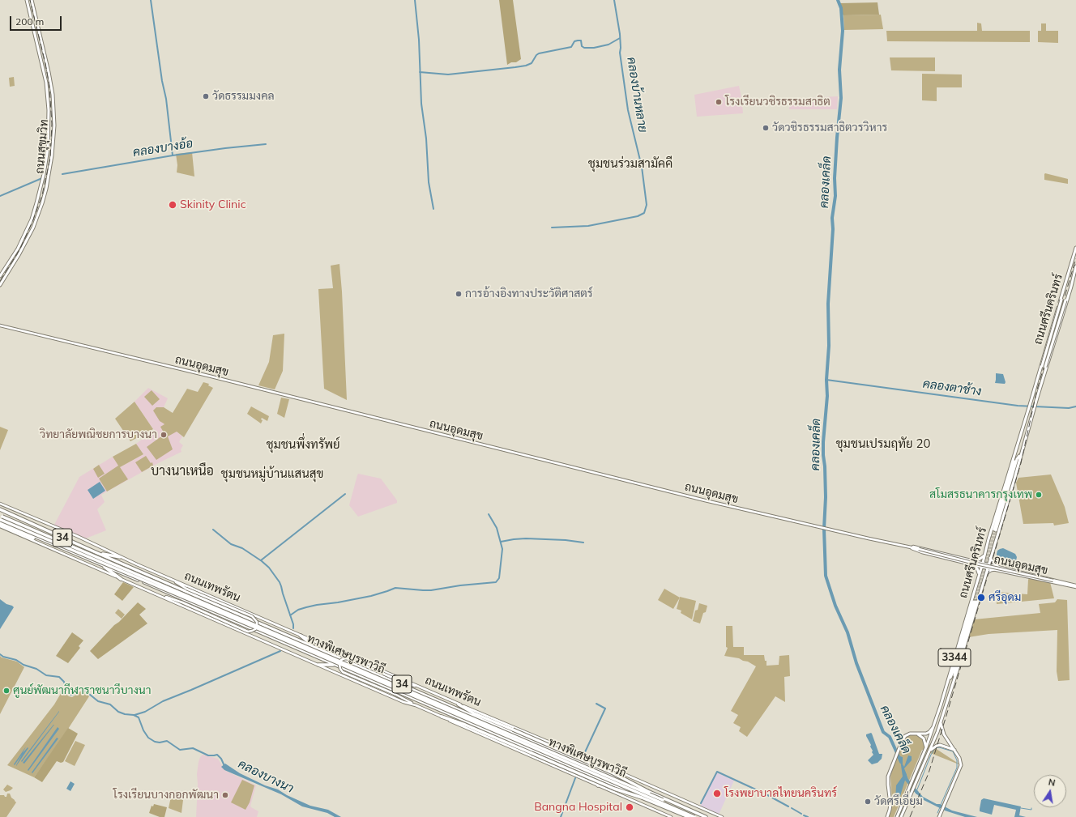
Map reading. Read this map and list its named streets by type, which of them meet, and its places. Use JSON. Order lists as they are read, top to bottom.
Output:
{
  "streets": {
    "highway": ["34", "ถนนเทพรัตน", "ทางพิเศษบูรพาวิถี"],
    "main road": [
      "ถนนสุขุมวิท",
      "ถนนศรีนครินทร์",
      "ถนนอุดมสุข",
      "3344"
    ]
  },
  "crossings": [
    ["ถนนศรีนครินทร์", "ถนนอุดมสุข"]
  ],
  "districts": [
    "ชุมชนร่วมสามัคคี",
    "ชุมชนเปรมฤทัย 20",
    "ชุมชนพึ่งทรัพย์",
    "บางนาเหนือ",
    "ชุมชนหมู่บ้านแสนสุข"
  ],
  "water": [
    "คลองบ้านหลาย",
    "คลองบางอ้อ",
    "คลองเคล็ด",
    "คลองตาช้าง",
    "คลองบางนา"
  ],
  "places": [
    "วัดธรรมมงคล",
    "โรงเรียนวชิรธรรมสาธิต",
    "วัดวชิรธรรมสาธิตวรวิหาร",
    "Skinity Clinic",
    "การอ้างอิงทางประวัติศาสตร์",
    "วิทยาลัยพณิชยการบางนา",
    "สโมสรธนาคารกรุงเทพ",
    "ศรีอุดม",
    "ศูนย์พัฒนากีฬาราชนาวีบางนา",
    "โรงพยาบาลไทยนครินทร์",
    "โรงเรียนบางกอกพัฒนา",
    "วัดศรีเอี่ยม",
    "Bangna Hospital"
  ],
  "scale_bar": "200 m",
  "north": "top"
}
